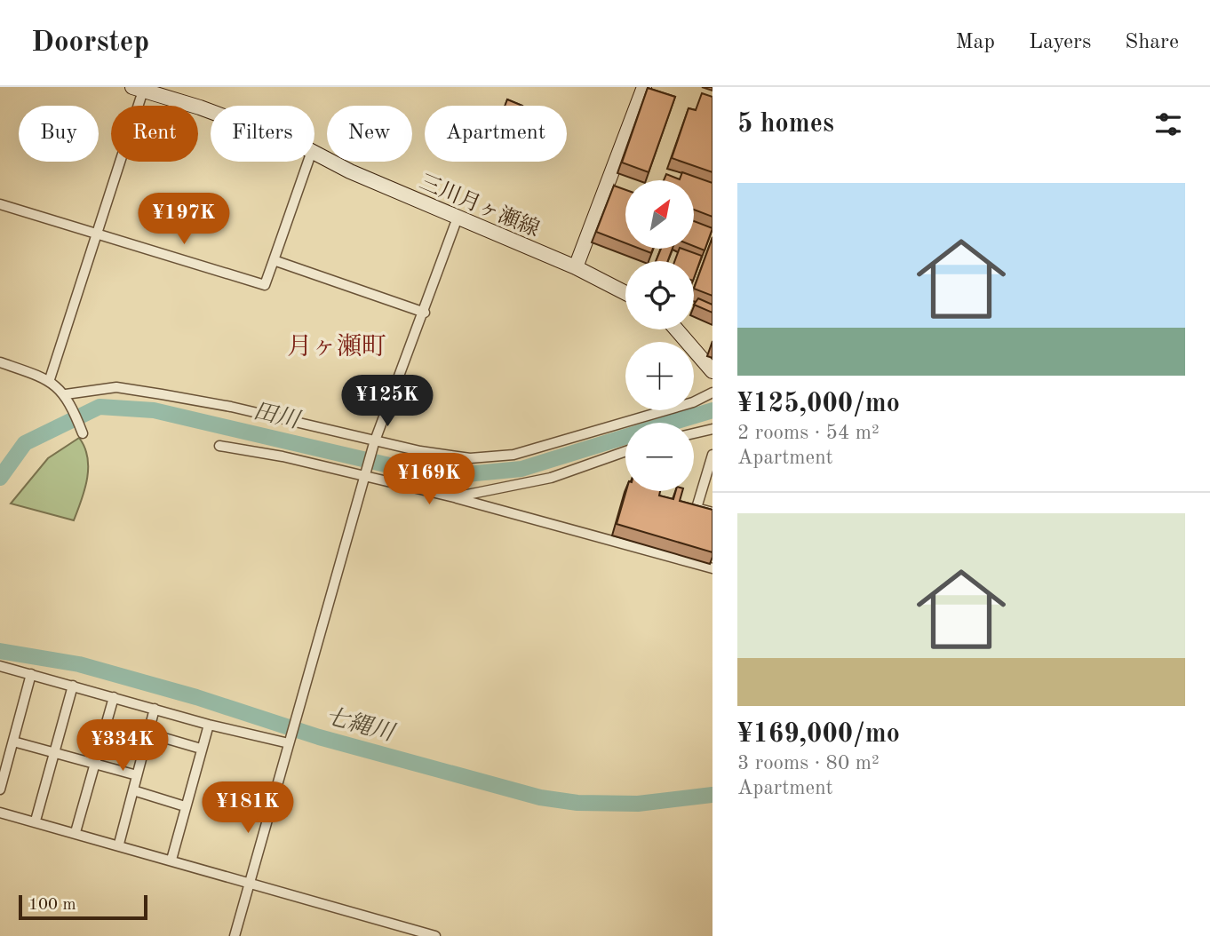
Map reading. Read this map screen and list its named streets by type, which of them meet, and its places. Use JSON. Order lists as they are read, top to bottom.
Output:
{
  "streets": {
    "main road": ["三川月ヶ瀬線"]
  },
  "districts": ["月ヶ瀬町"],
  "water": ["田川", "七縄川"],
  "scale_bar": "100 m",
  "north": "top right",
  "page": {
    "header": "Doorstep",
    "nav": ["Map", "Layers", "Share"],
    "heading": "5 homes",
    "chip": [
      "Buy",
      "Rent",
      "Filters",
      "New",
      "Apartment"
    ],
    "list": [
      {
        "name": "¥125,000/mo",
        "note": "2 rooms · 54 m² · Apartment"
      },
      {
        "name": "¥169,000/mo",
        "note": "3 rooms · 80 m² · Apartment"
      }
    ],
    "map_buttons": ["+", "−"],
    "price": [
      "¥197K",
      "¥125K",
      "¥169K",
      "¥334K",
      "¥181K"
    ],
    "scale": "100 m"
  }
}
